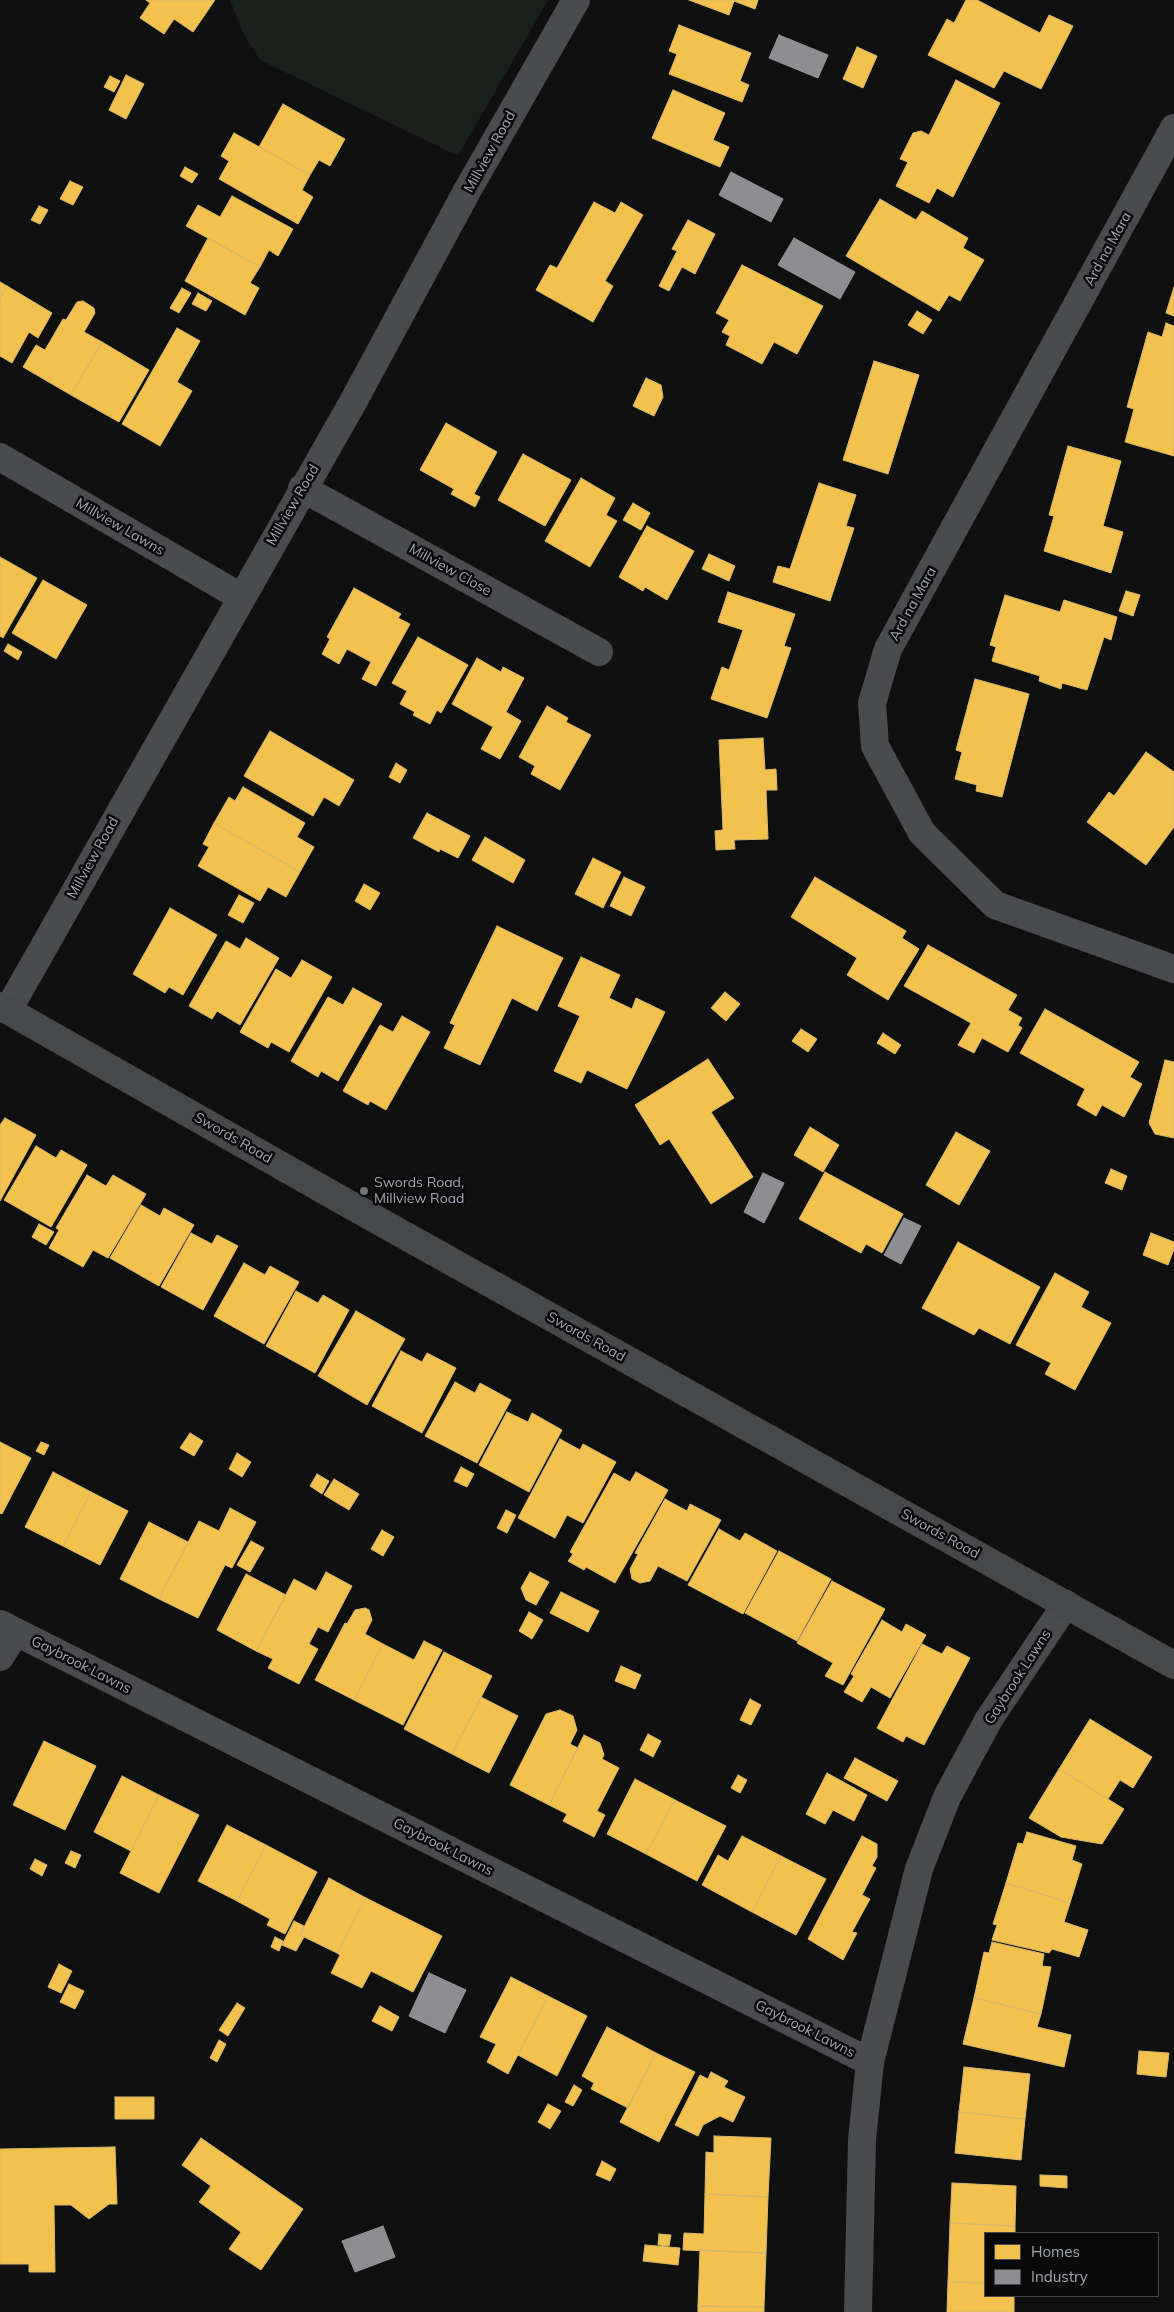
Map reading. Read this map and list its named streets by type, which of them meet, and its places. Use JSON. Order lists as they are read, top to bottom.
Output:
{
  "streets": {
    "main road": ["Swords Road"],
    "street": [
      "Millview Road",
      "Ard na Mara",
      "Millview Lawns",
      "Millview Close",
      "Gaybrook Lawns"
    ]
  },
  "crossings": [
    ["Millview Road", "Millview Lawns"],
    ["Millview Road", "Millview Close"],
    ["Millview Road", "Swords Road"],
    ["Swords Road", "Gaybrook Lawns"]
  ],
  "places": ["Swords Road, Millview Road"],
  "legend": ["Homes", "Industry"]
}
